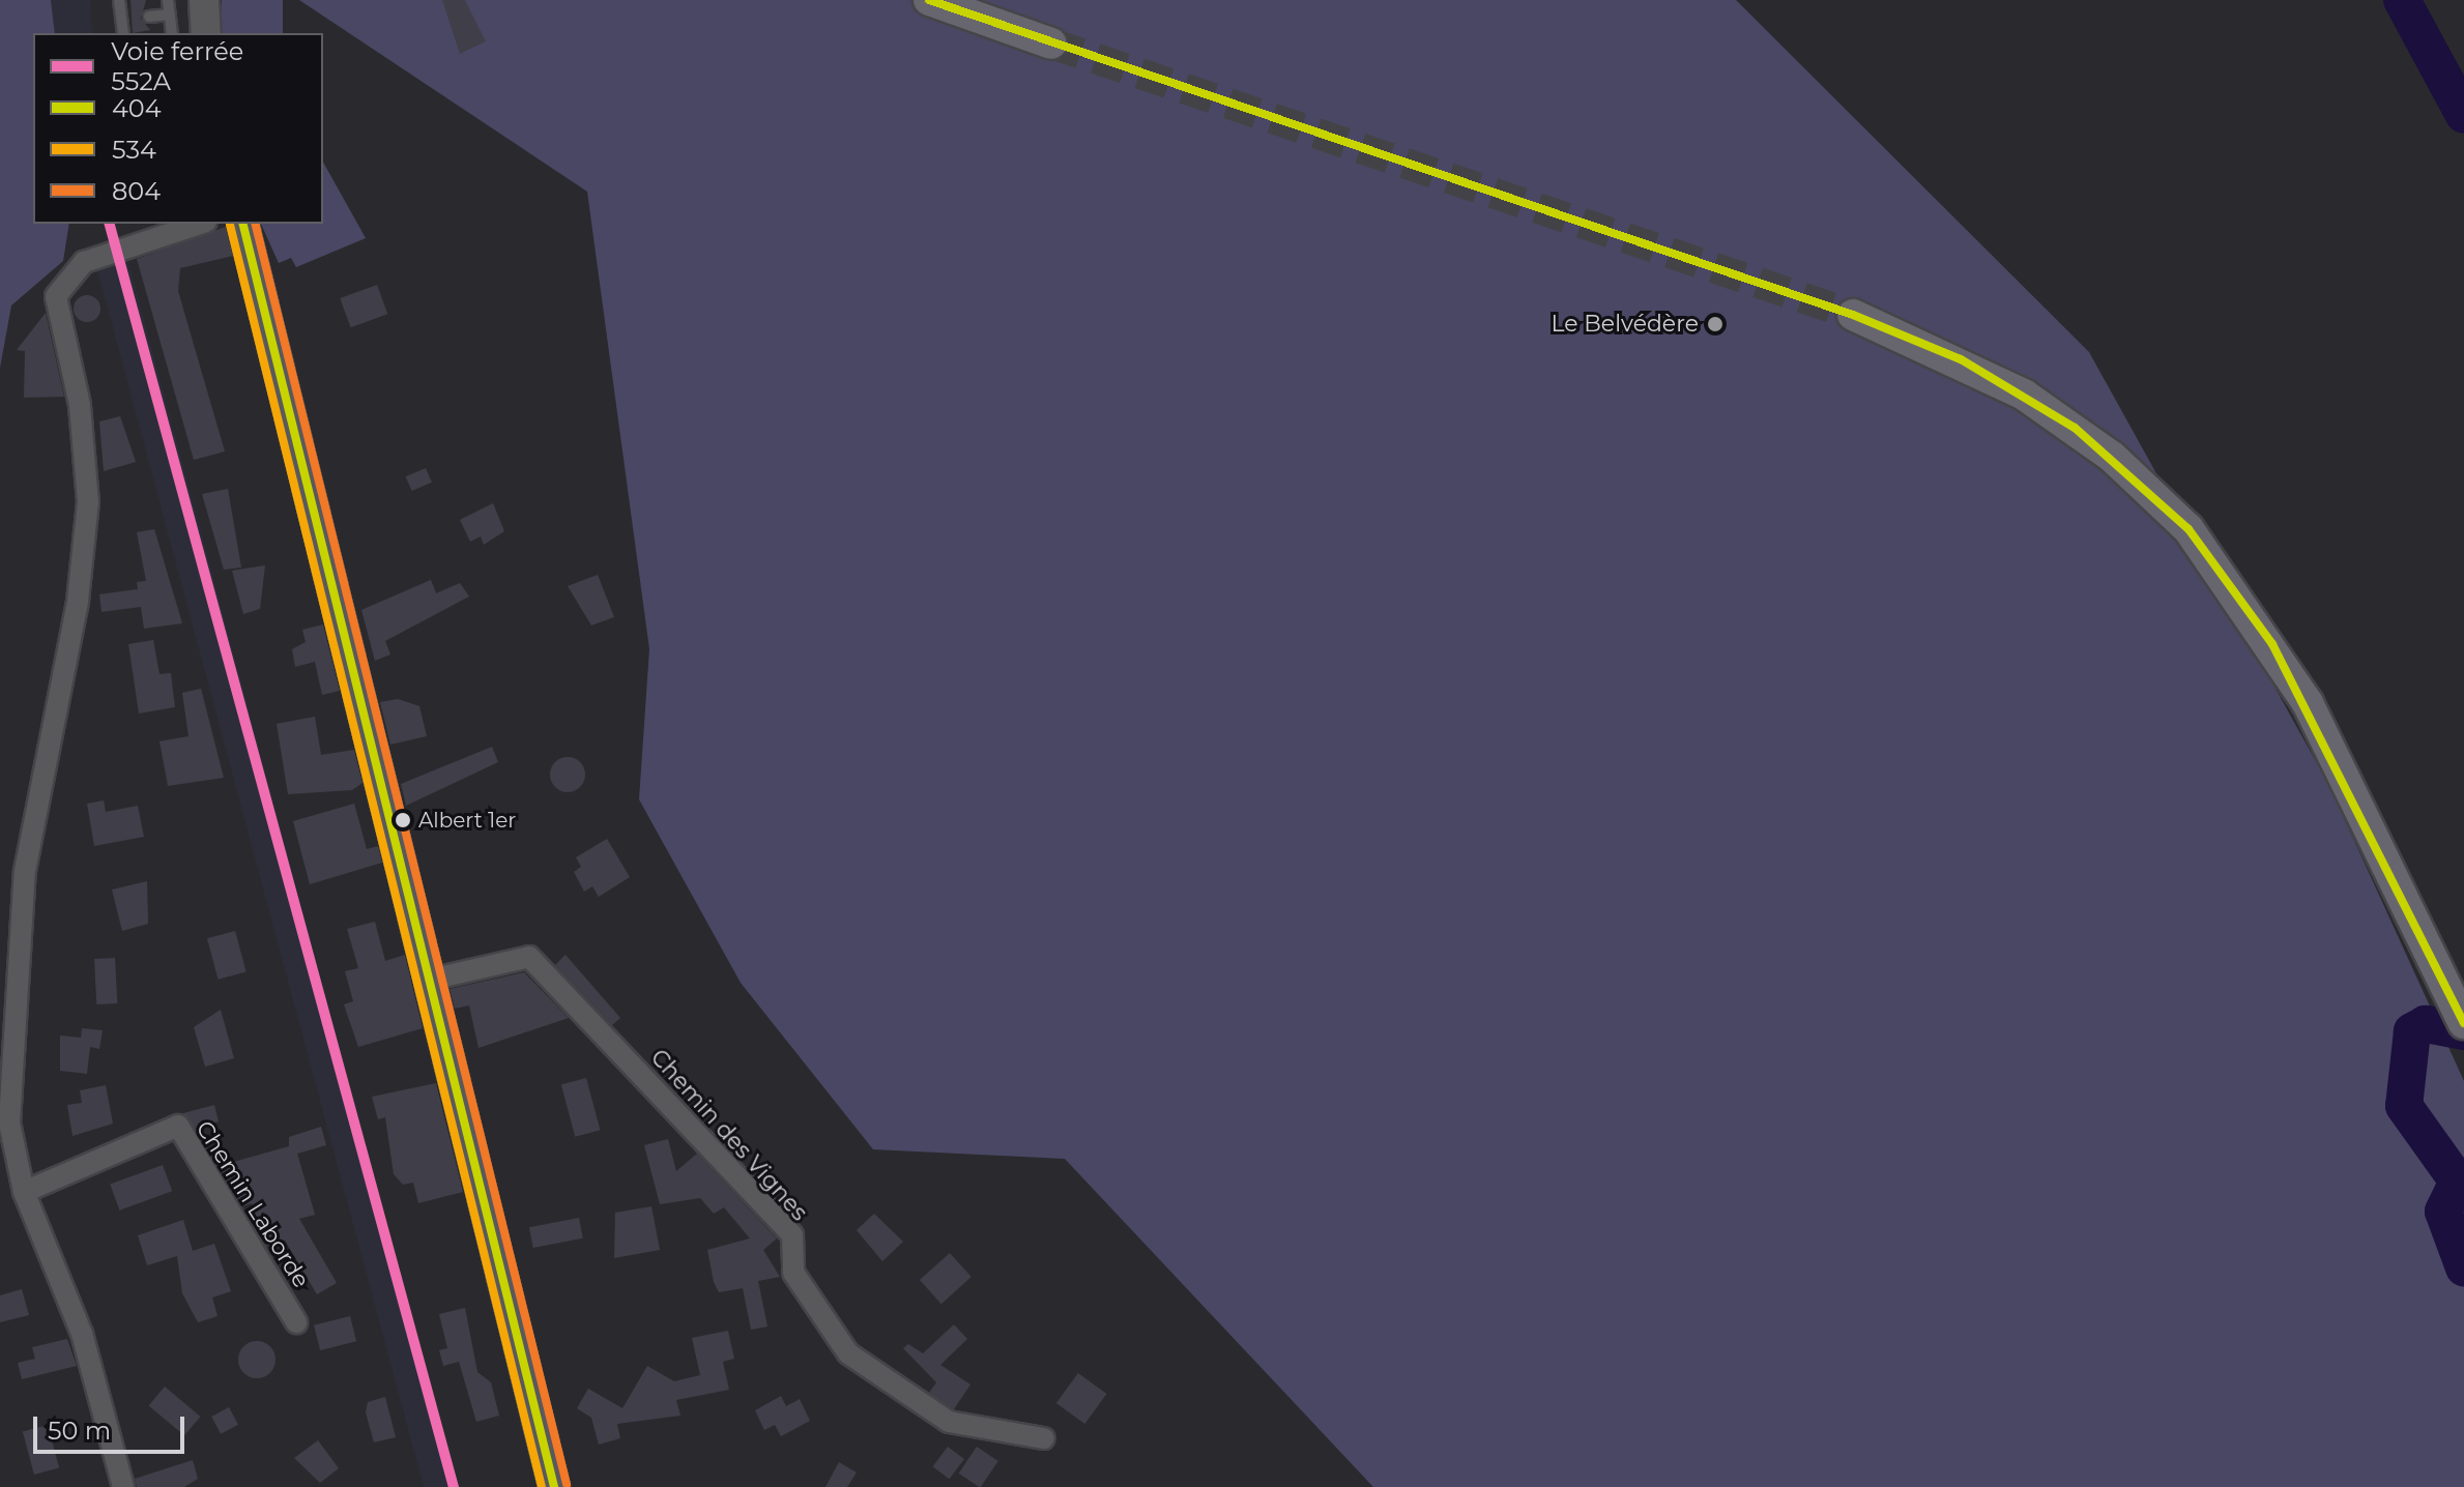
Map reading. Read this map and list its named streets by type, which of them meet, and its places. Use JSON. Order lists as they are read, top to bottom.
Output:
{
  "streets": {
    "street": ["Chemin des Vignes", "Chemin Laborde"]
  },
  "places": ["Le Belvédère", "Albert 1er"],
  "lines": [
    "transit line 404",
    "rail line 552A",
    "transit line 804",
    "transit line 534"
  ],
  "legend": [
    "Voie ferrée 552A",
    "404",
    "534",
    "804"
  ],
  "scale_bar": "50 m"
}
